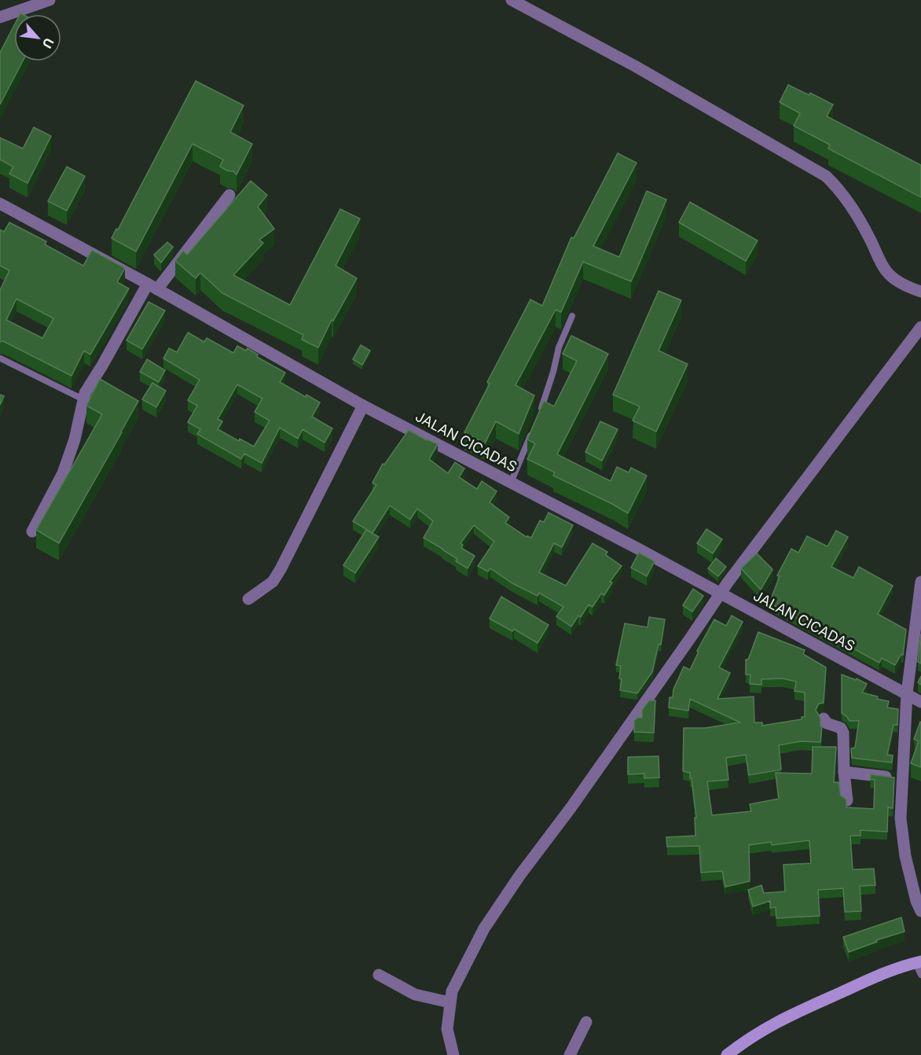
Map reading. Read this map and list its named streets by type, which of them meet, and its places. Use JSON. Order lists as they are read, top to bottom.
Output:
{
  "streets": {
    "street": ["JALAN CICADAS"]
  },
  "north": "bottom right"
}
